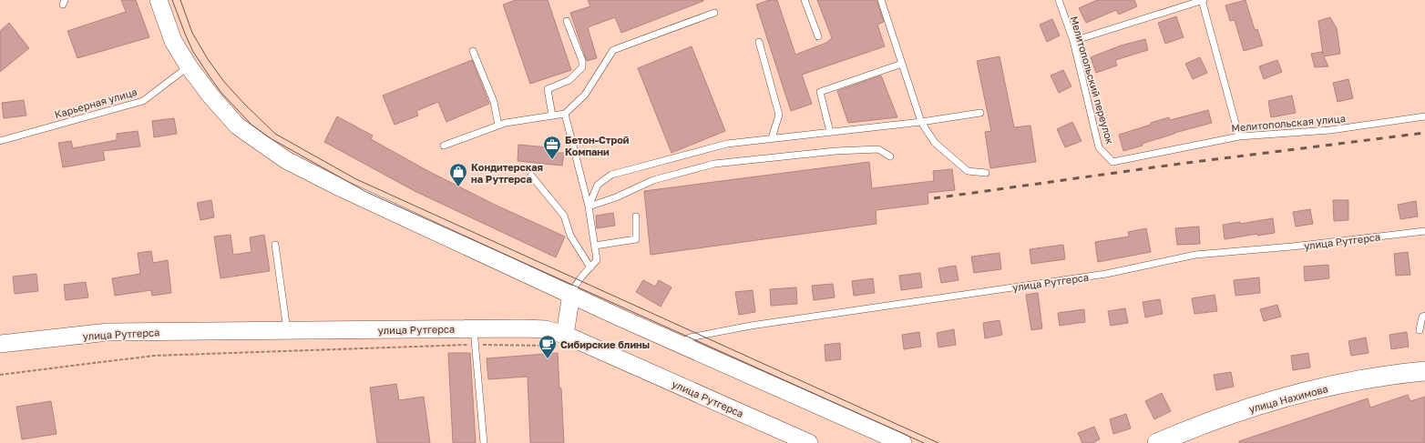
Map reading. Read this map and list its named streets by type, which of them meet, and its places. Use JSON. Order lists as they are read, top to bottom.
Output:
{
  "streets": {
    "main road": ["улица Рутгерса", "улица Нахимова"],
    "lane": ["Мелитопольский переулок", "Карьерная улица", "Мелитопольская улица"]
  },
  "crossings": [
    ["Мелитопольский переулок", "Мелитопольская улица"]
  ],
  "places": {
    "office": ["Бетон-Строй Компани"],
    "shop": ["Кондитерская на Рутгерса"],
    "cafe": ["Сибирские блины"]
  }
}
